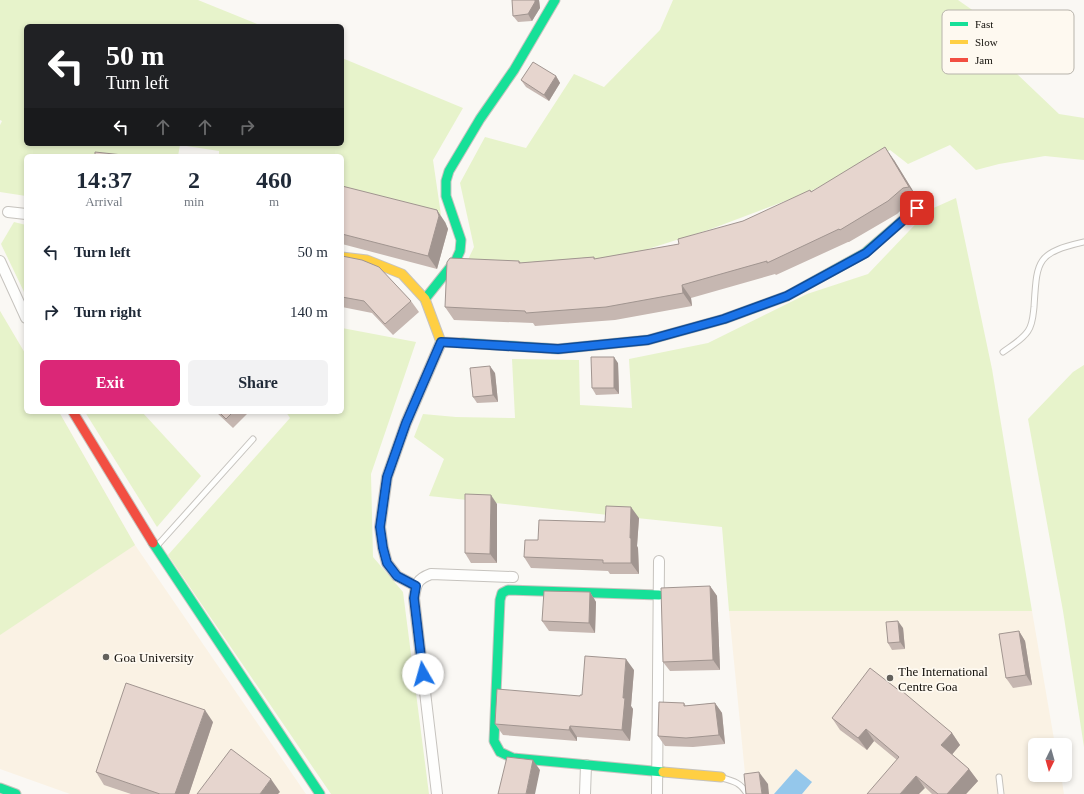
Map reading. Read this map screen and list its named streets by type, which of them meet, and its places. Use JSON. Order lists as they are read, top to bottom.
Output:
{
  "places": ["Goa University", "The International Centre Goa"],
  "legend": ["Fast", "Slow", "Jam"],
  "north": "bottom",
  "page": {
    "turn": ["50 m", "Turn left"],
    "eta": [
      "14:37",
      "Arrival",
      "2",
      "min",
      "460",
      "m"
    ],
    "list": [
      {
        "name": "Turn left",
        "value": "50 m"
      },
      {
        "name": "Turn right",
        "value": "140 m"
      }
    ],
    "buttons": ["Exit", "Share"]
  }
}
